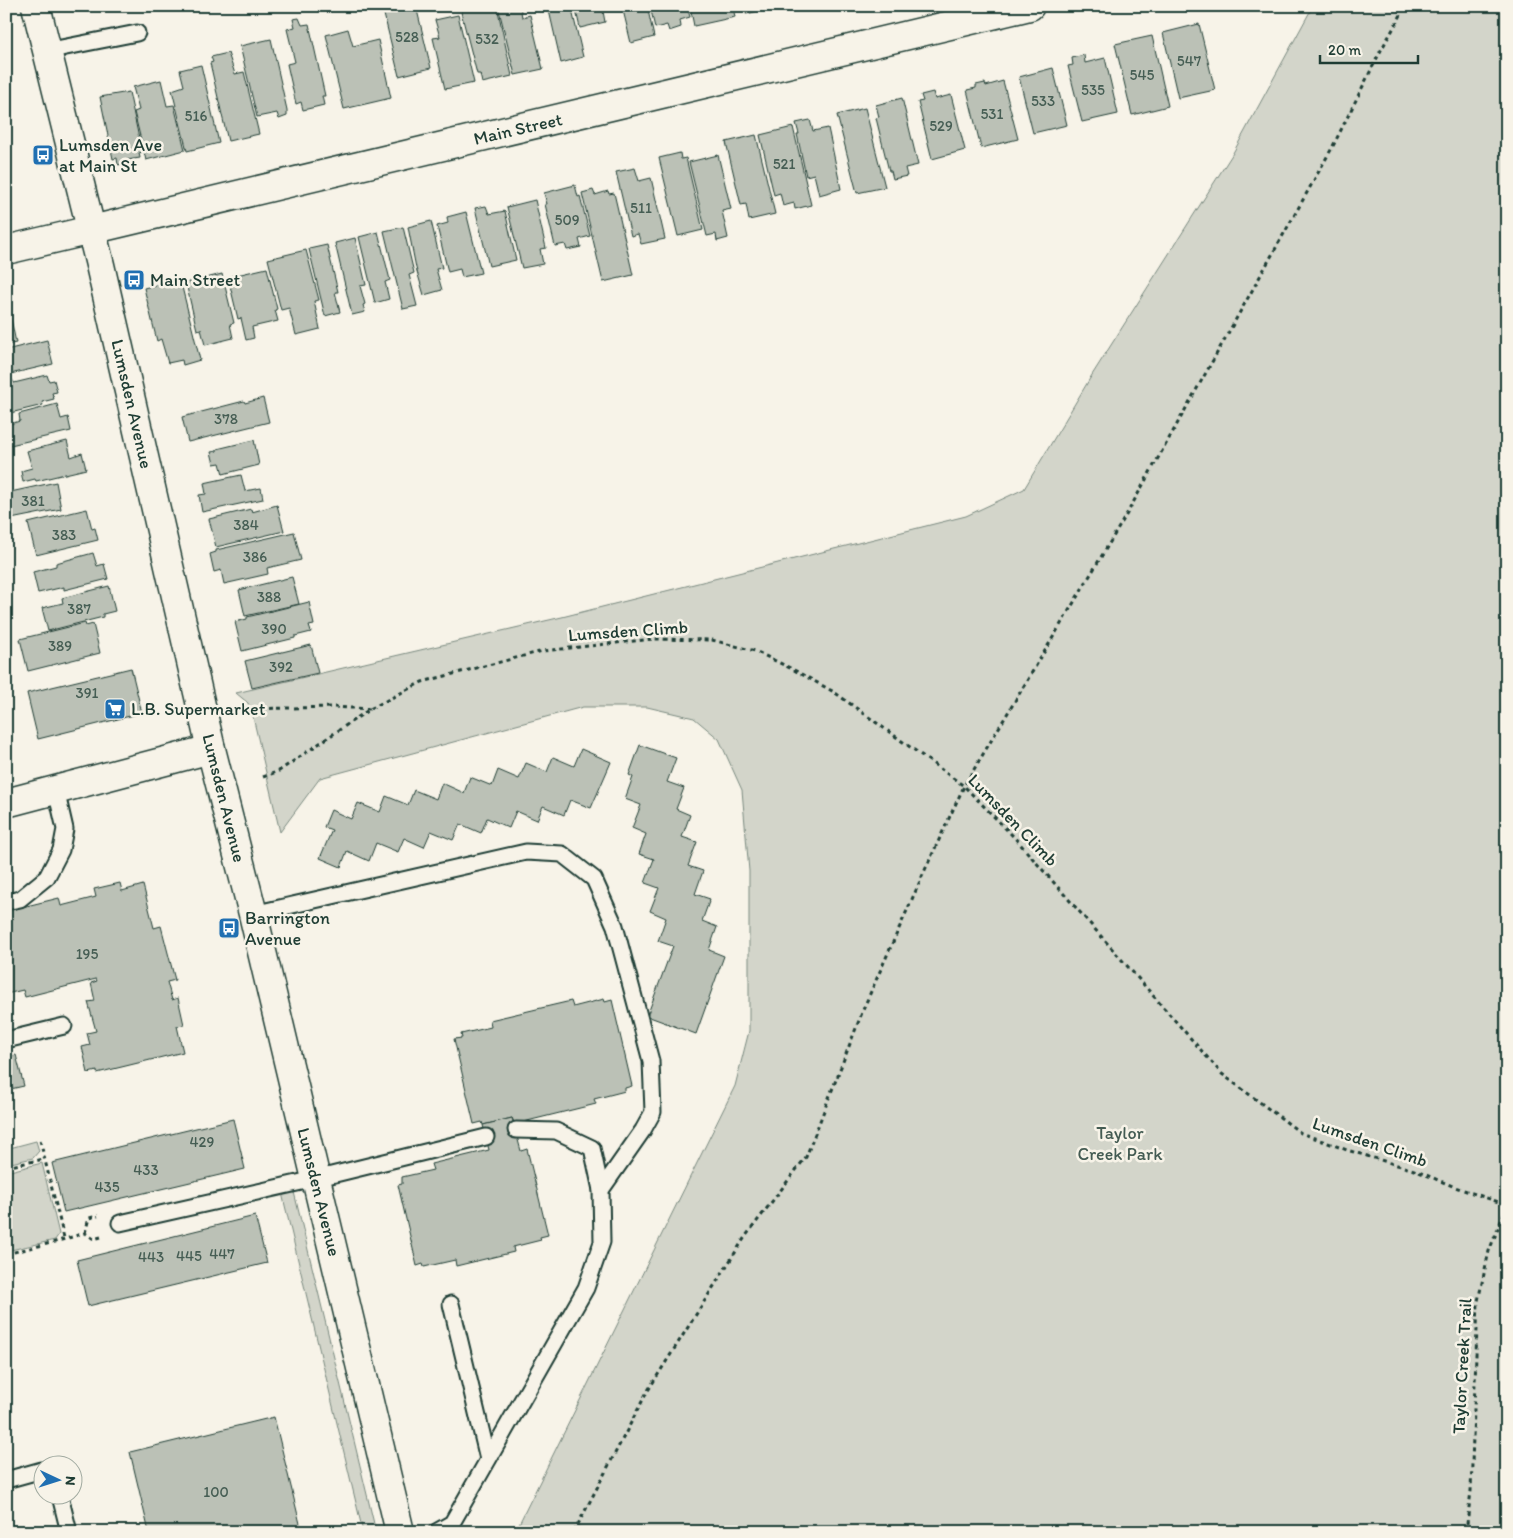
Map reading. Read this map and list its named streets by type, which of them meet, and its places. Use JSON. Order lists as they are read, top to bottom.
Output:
{
  "streets": {
    "street": ["Main Street", "Lumsden Avenue"],
    "path": ["Lumsden Climb", "Taylor Creek Trail"]
  },
  "crossings": [
    ["Main Street", "Lumsden Avenue"],
    ["Lumsden Climb", "Taylor Creek Trail"]
  ],
  "parks": ["Taylor Creek Park"],
  "places": {
    "bus stop": ["Lumsden Ave at Main St", "Main Street", "Barrington Avenue"],
    "supermarket": ["L.B. Supermarket"]
  },
  "house_numbers": [
    "528",
    "532",
    "547",
    "545",
    "535",
    "533",
    "531",
    "516",
    "529",
    "521",
    "511",
    "509",
    "378",
    "381",
    "384",
    "383",
    "386",
    "388",
    "387",
    "390",
    "389",
    "392",
    "391",
    "195",
    "429",
    "433",
    "435",
    "447",
    "445",
    "443",
    "100"
  ],
  "scale_bar": "20 m",
  "north": "right"
}
